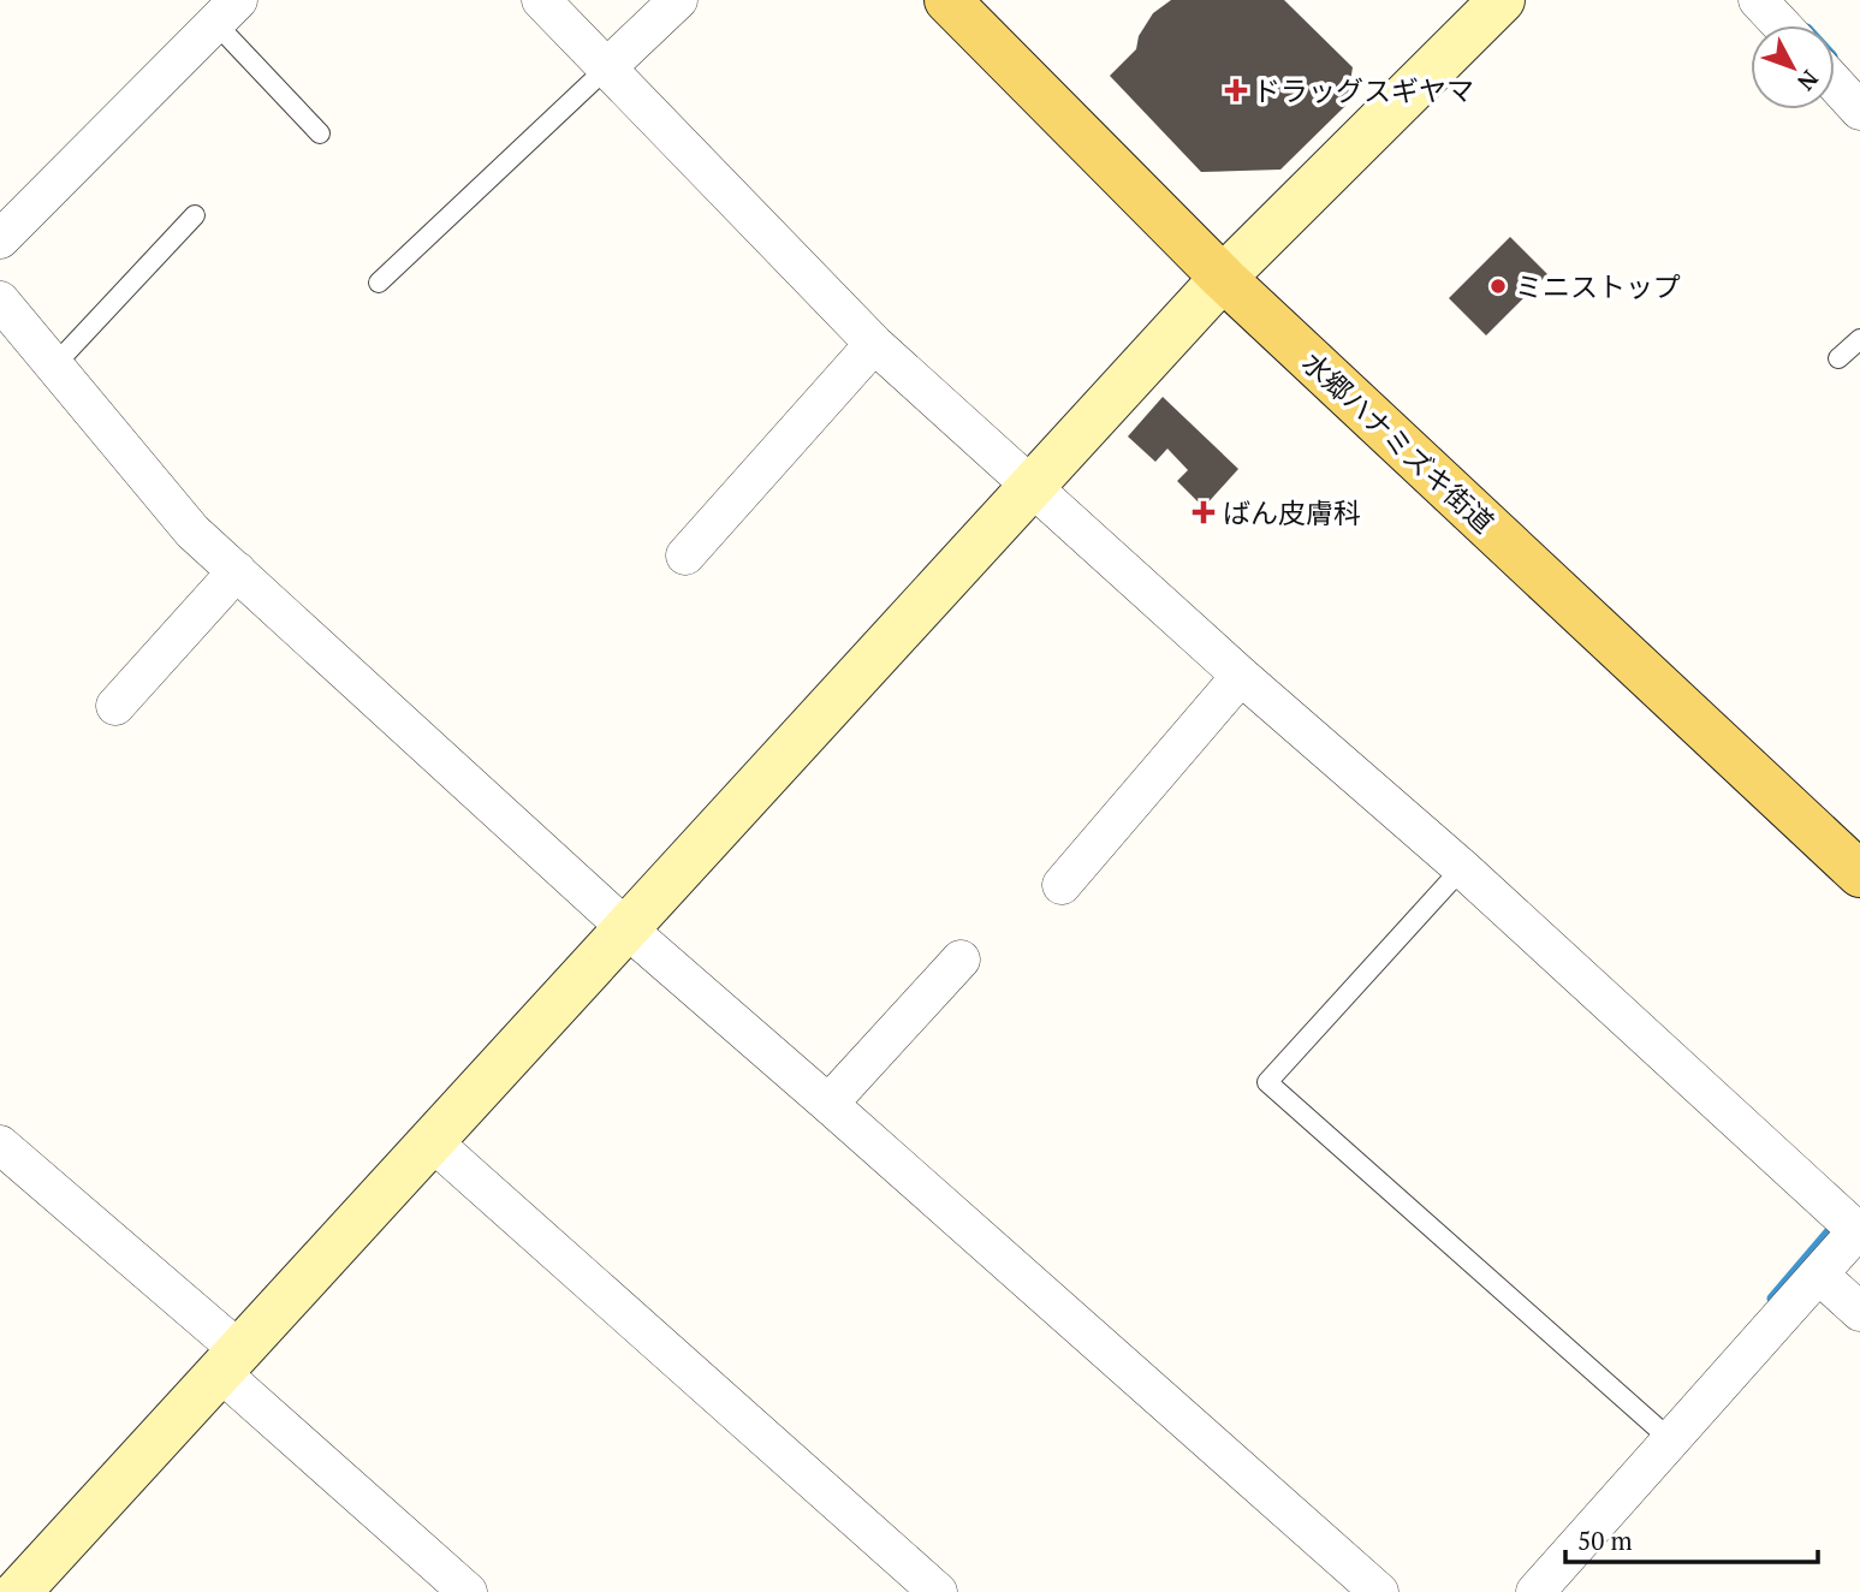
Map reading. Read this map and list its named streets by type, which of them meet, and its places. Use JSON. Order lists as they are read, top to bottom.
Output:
{
  "streets": {
    "main road": ["水郷ハナミズキ街道"]
  },
  "places": {
    "health": ["ドラッグスギヤマ", "ばん皮膚科"],
    "other": ["ミニストップ"]
  },
  "scale_bar": "50 m",
  "north": "bottom right"
}
